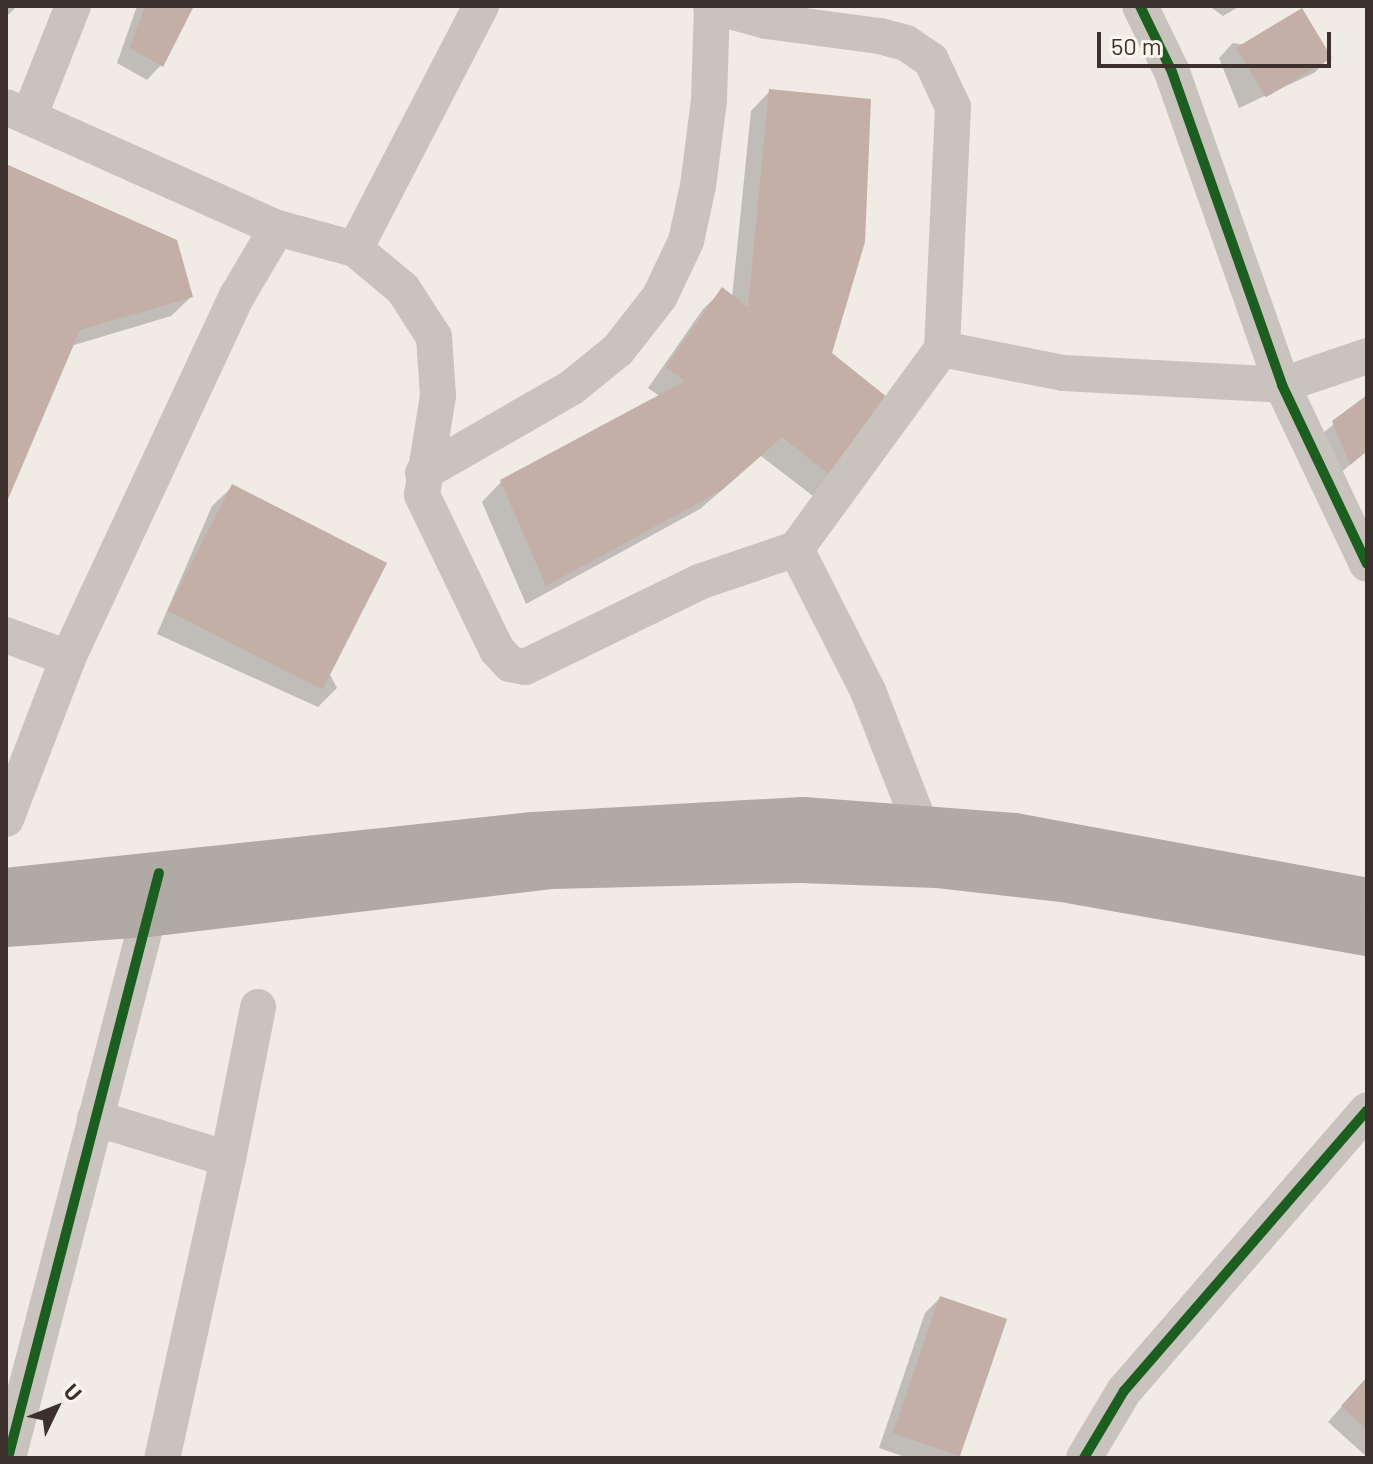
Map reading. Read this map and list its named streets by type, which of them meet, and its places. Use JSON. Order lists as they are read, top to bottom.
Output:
{
  "scale_bar": "50 m",
  "north": "top right"
}
